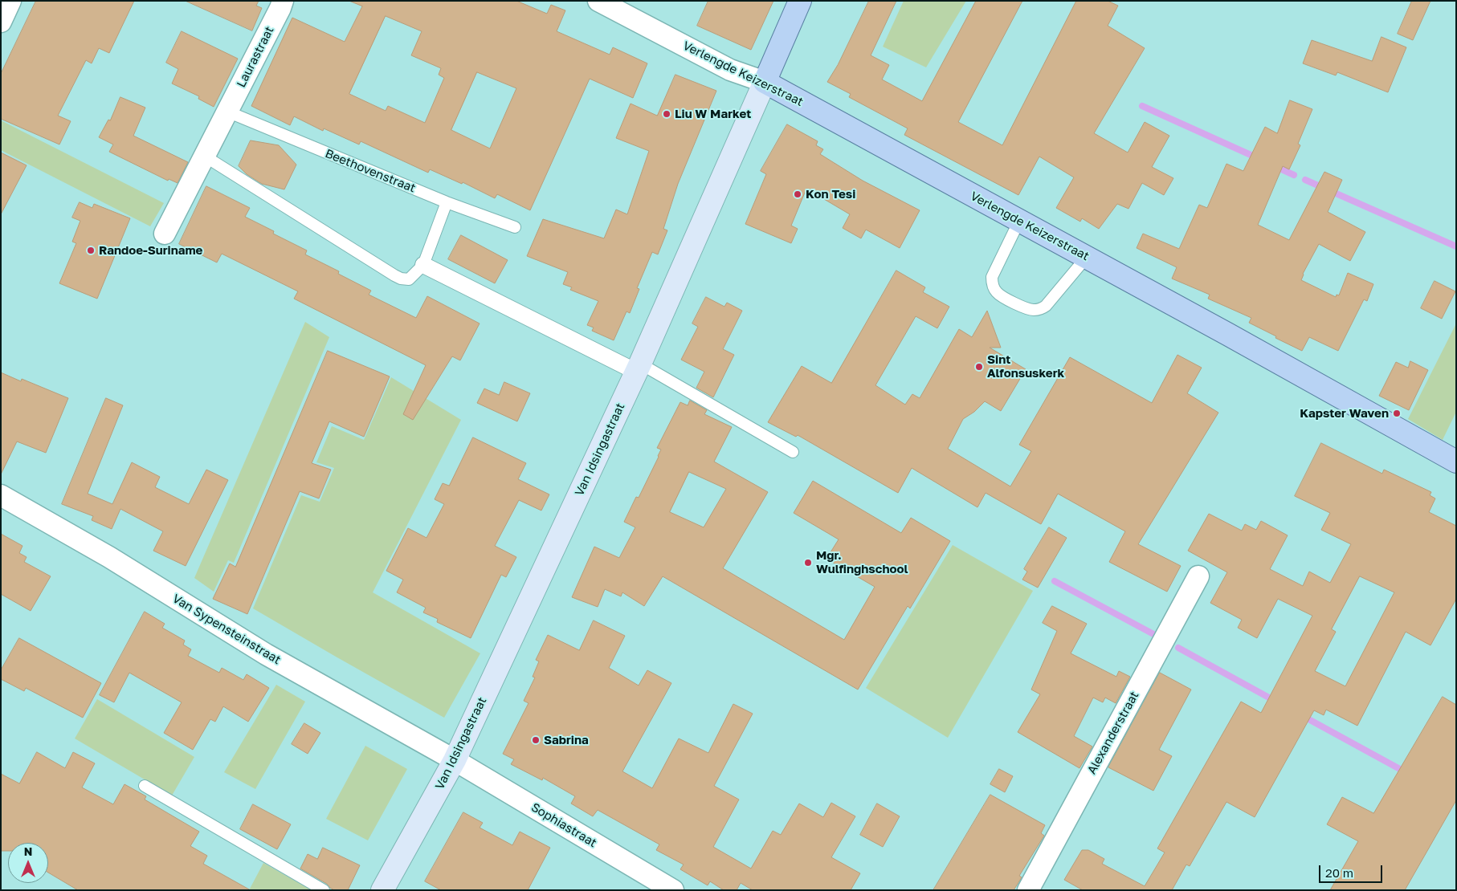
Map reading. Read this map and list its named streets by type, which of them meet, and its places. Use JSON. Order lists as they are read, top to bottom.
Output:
{
  "streets": {
    "main road": ["Verlengde Keizerstraat", "Van Idsingastraat"],
    "street": [
      "Laurastraat",
      "Van Sypensteinstraat",
      "Alexanderstraat",
      "Sophiastraat"
    ],
    "lane": ["Beethovenstraat"]
  },
  "crossings": [
    ["Laurastraat", "Beethovenstraat"],
    ["Verlengde Keizerstraat", "Van Idsingastraat"],
    ["Van Idsingastraat", "Van Sypensteinstraat"],
    ["Van Idsingastraat", "Sophiastraat"],
    ["Van Sypensteinstraat", "Sophiastraat"]
  ],
  "places": [
    "Liu W Market",
    "Kon Tesi",
    "Randoe-Suriname",
    "Sint Alfonsuskerk",
    "Kapster Waven",
    "Mgr. Wulfinghschool",
    "Sabrina"
  ],
  "scale_bar": "20 m",
  "north": "top"
}
